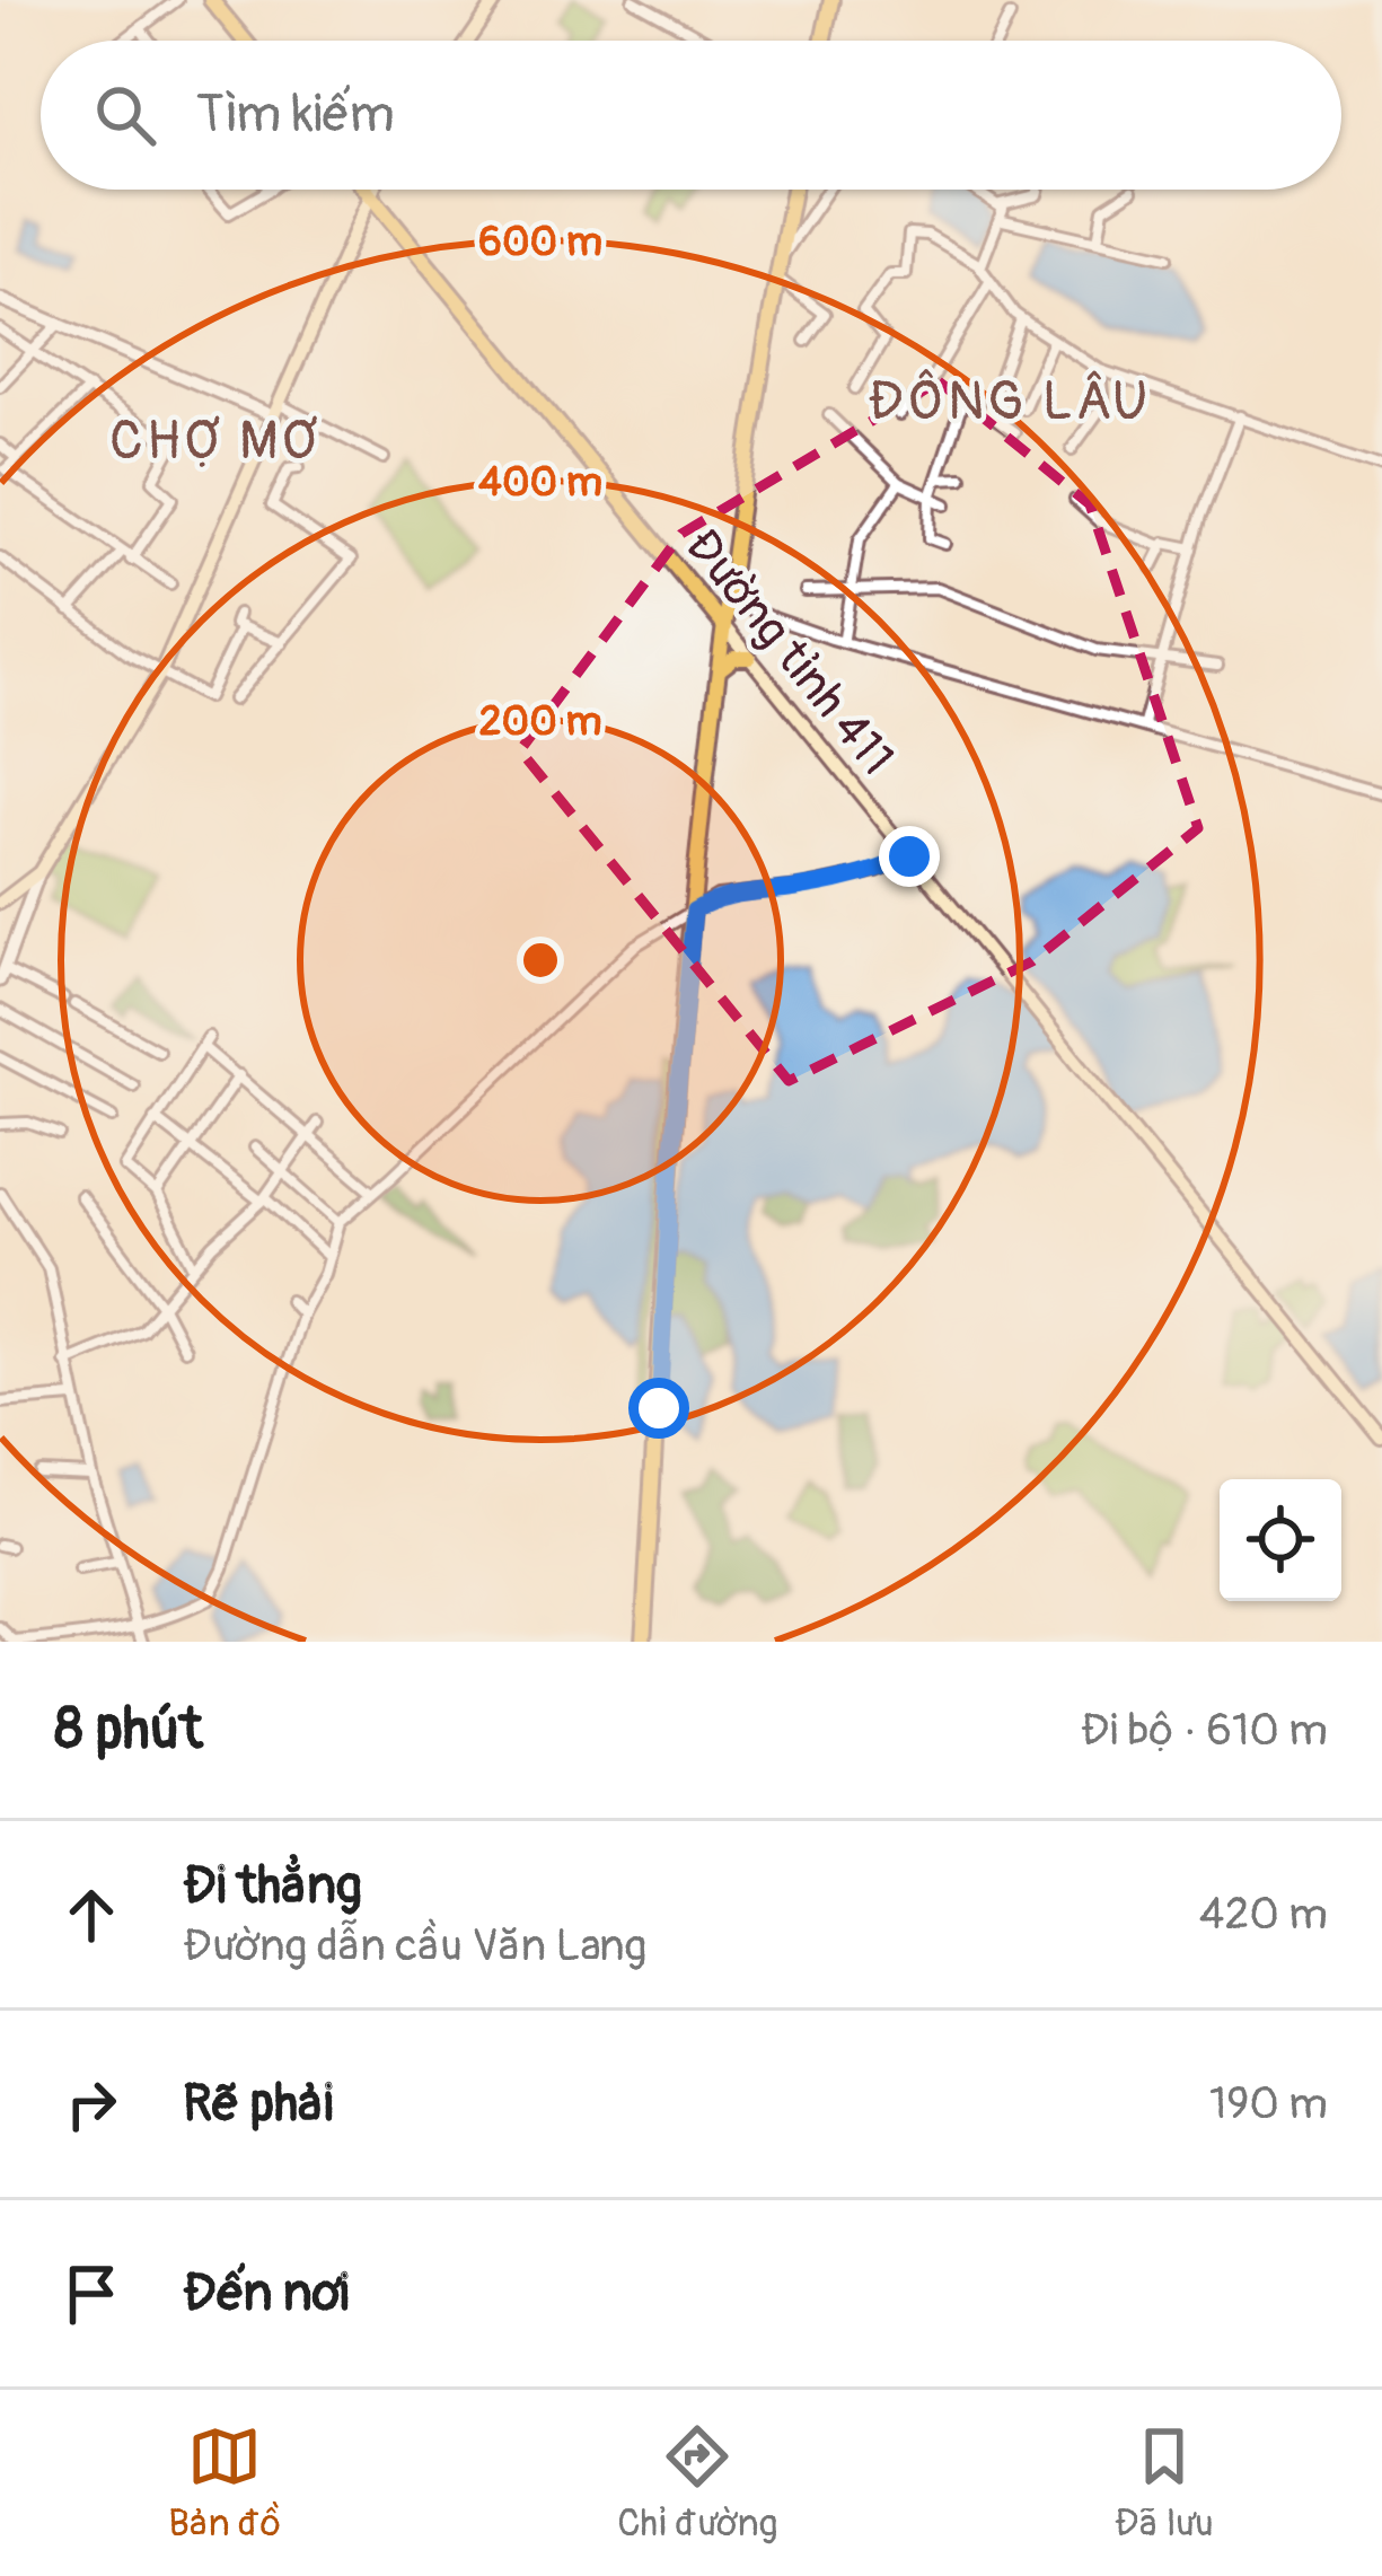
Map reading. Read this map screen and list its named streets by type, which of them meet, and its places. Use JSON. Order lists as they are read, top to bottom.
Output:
{
  "streets": {
    "main road": ["Đường tỉnh 411"]
  },
  "districts": ["ĐÔNG LÂU", "CHỢ MƠ"],
  "page": {
    "search": "Tìm kiếm",
    "heading": ["8 phút", "Đi bộ · 610 m"],
    "list": [
      ["Đi thẳng", "Đường dẫn cầu Văn Lang", "420 m"],
      ["Rẽ phải", "190 m"],
      "Đến nơi"
    ],
    "nav": ["Bản đồ", "Chỉ đường", "Đã lưu"]
  },
  "rings": ["600 m", "400 m", "200 m"]
}
